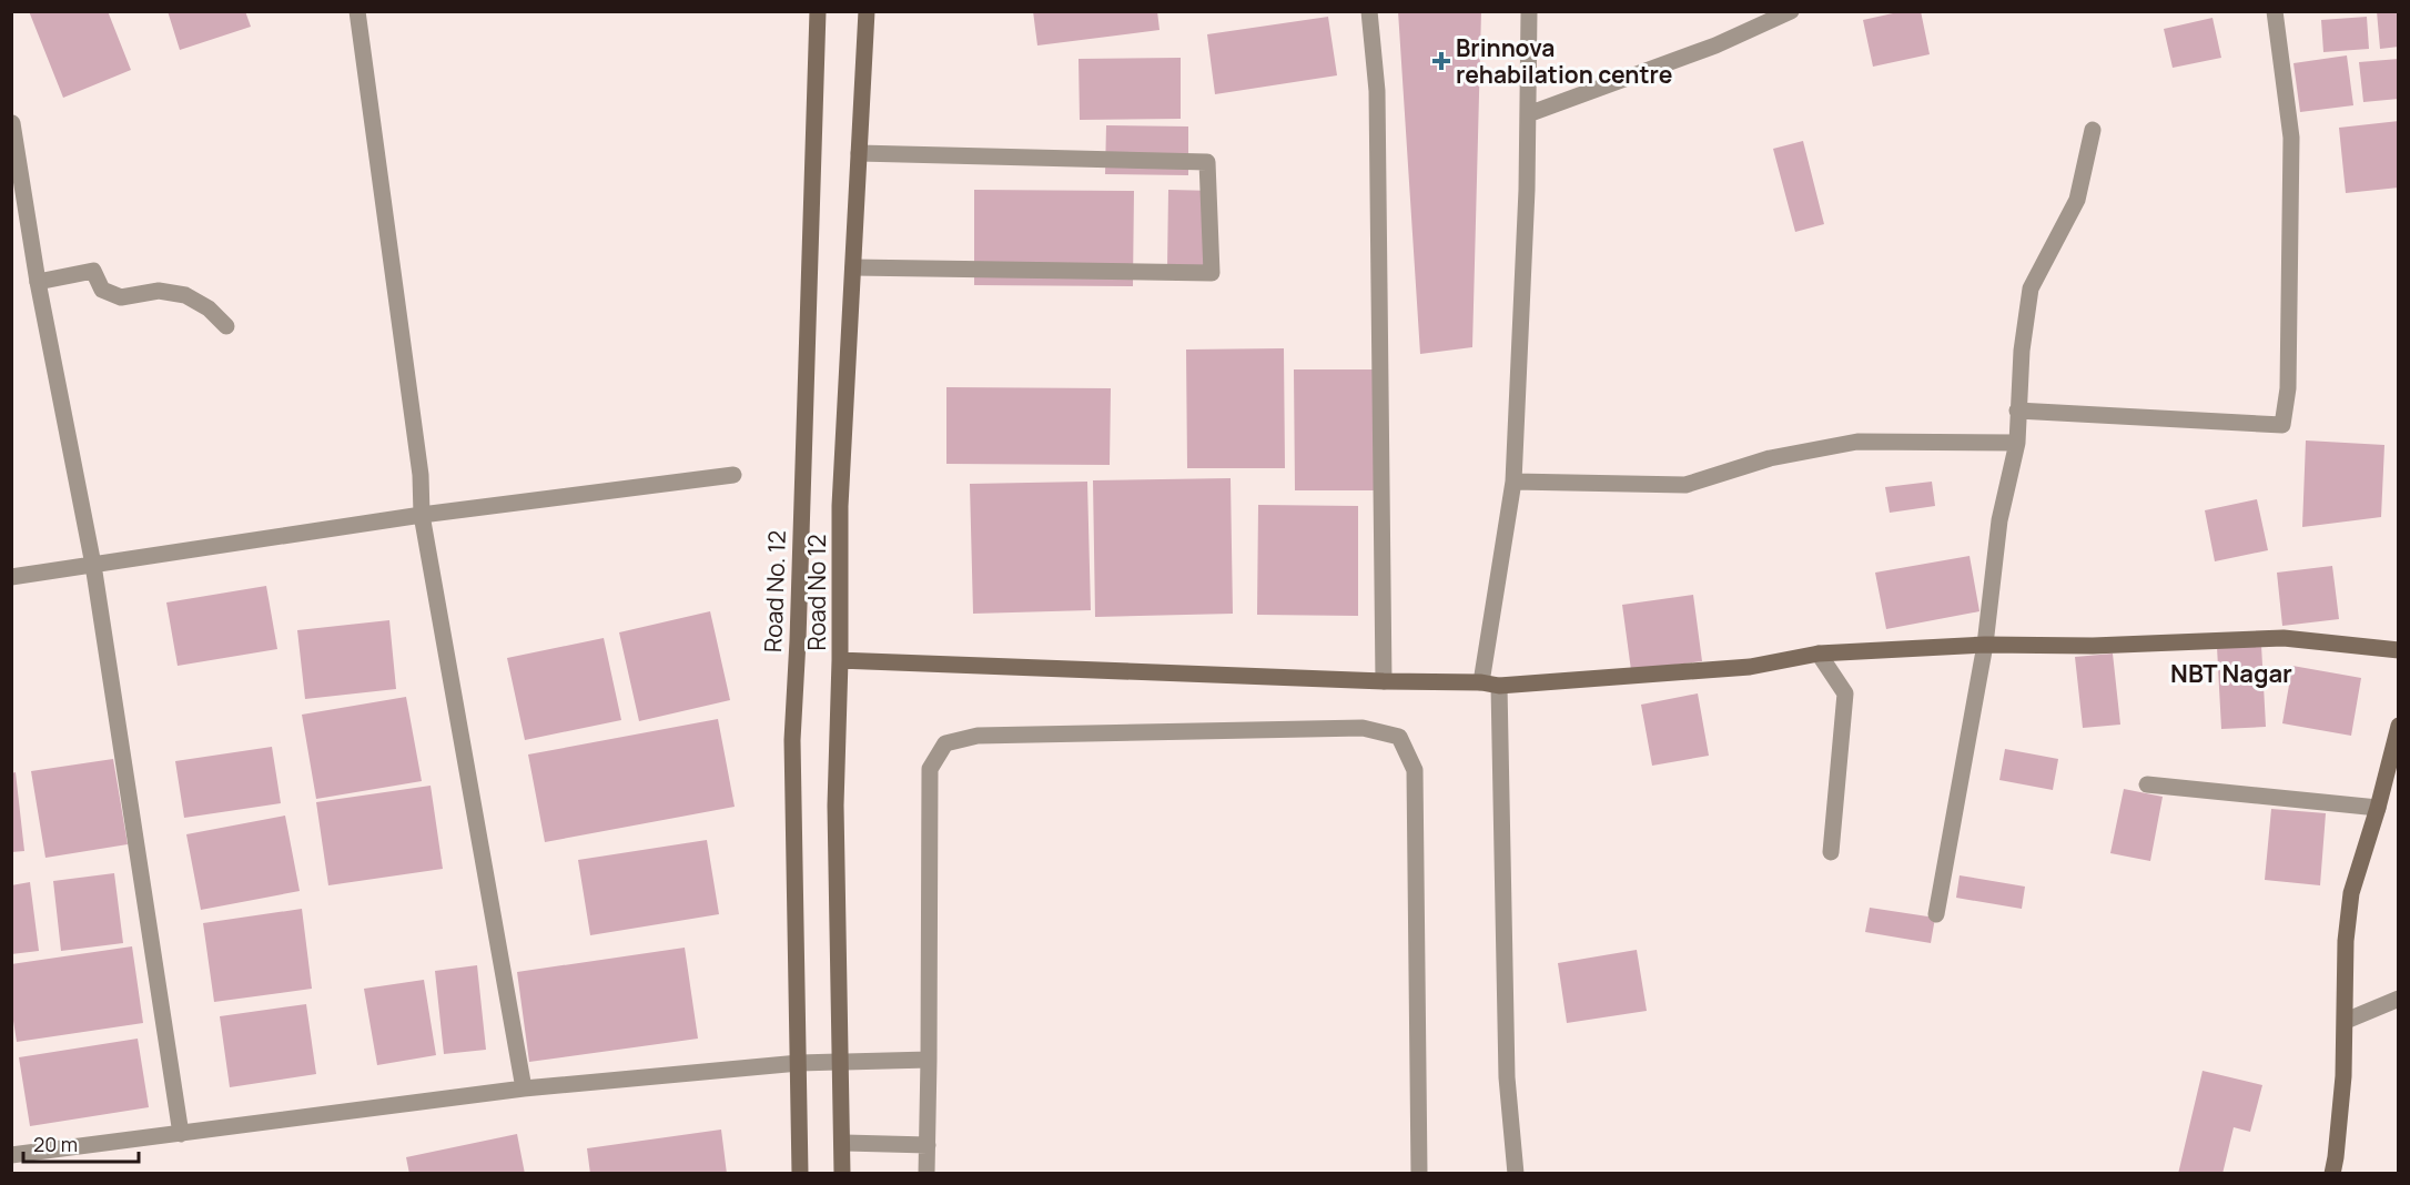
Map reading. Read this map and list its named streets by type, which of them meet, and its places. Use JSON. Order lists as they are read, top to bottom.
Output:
{
  "streets": {
    "main road": ["Road No. 12", "Road No 12"]
  },
  "districts": ["NBT Nagar"],
  "places": {
    "health": ["Brinnova rehabilation centre"]
  },
  "scale_bar": "20 m"
}
